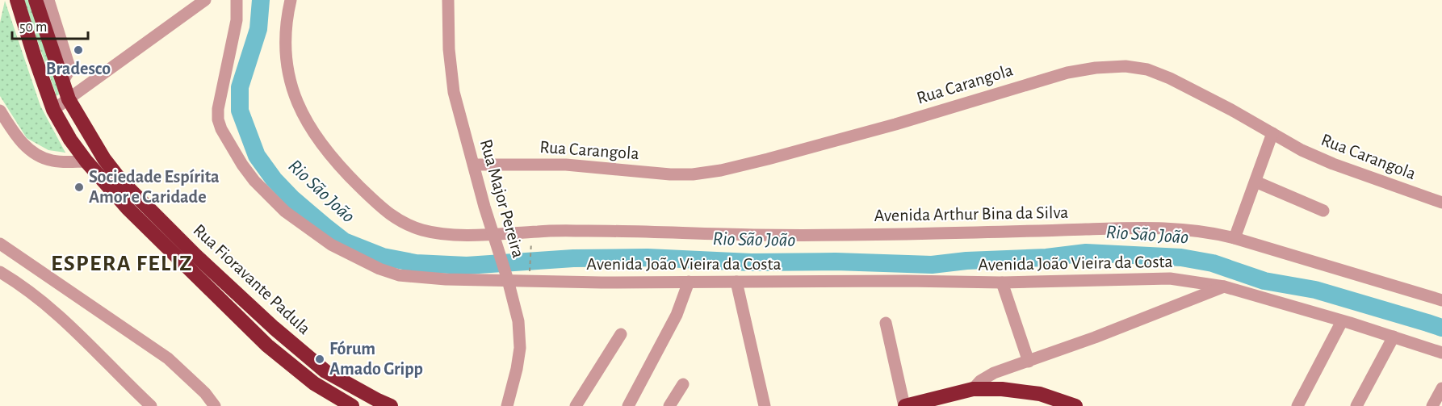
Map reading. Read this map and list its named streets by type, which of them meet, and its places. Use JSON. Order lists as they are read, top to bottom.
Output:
{
  "streets": {
    "highway": ["Rua Fioravante Padula"],
    "street": [
      "Rua Carangola",
      "Rua Major Pereira",
      "Avenida Arthur Bina da Silva",
      "Avenida João Vieira da Costa"
    ]
  },
  "crossings": [
    ["Rua Carangola", "Rua Major Pereira"],
    ["Rua Major Pereira", "Avenida Arthur Bina da Silva"],
    ["Rua Major Pereira", "Avenida João Vieira da Costa"]
  ],
  "districts": ["ESPERA FELIZ"],
  "water": ["Rio São João"],
  "places": ["Bradesco", "Sociedade Espírita Amor e Caridade", "Fórum Amado Gripp"],
  "scale_bar": "50 m"
}
